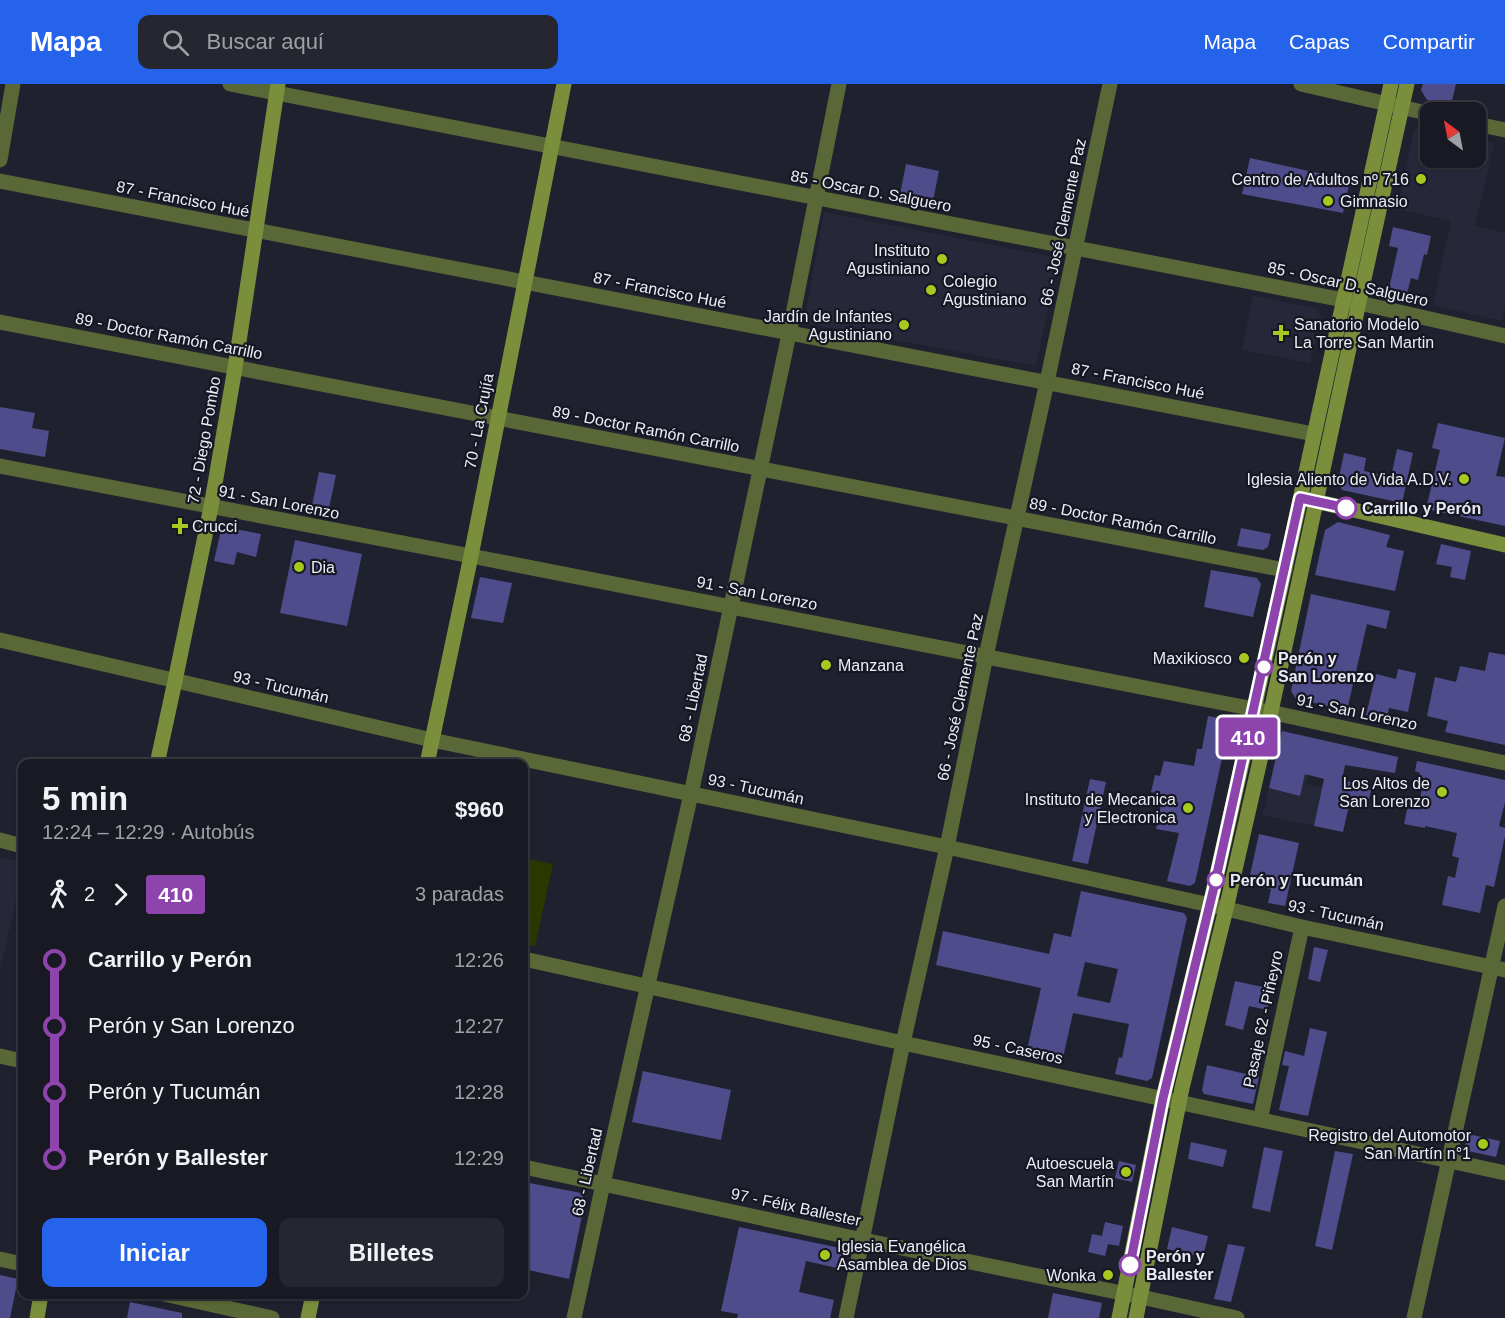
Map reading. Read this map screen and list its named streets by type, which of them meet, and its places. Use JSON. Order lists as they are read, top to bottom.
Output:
{
  "streets": {
    "main road": ["70 - La Crujía", "72 - Diego Pombo"],
    "street": [
      "85 - Oscar D. Salguero",
      "87 - Francisco Hué",
      "66 - José Clemente Paz",
      "89 - Doctor Ramón Carrillo",
      "91 - San Lorenzo",
      "93 - Tucumán",
      "68 - Libertad",
      "Pasaje 62 - Piñeyro",
      "95 - Caseros",
      "97 - Félix Ballester"
    ]
  },
  "crossings": [
    ["85 - Oscar D. Salguero", "66 - José Clemente Paz"],
    ["85 - Oscar D. Salguero", "70 - La Crujía"],
    ["85 - Oscar D. Salguero", "72 - Diego Pombo"],
    ["85 - Oscar D. Salguero", "68 - Libertad"],
    ["87 - Francisco Hué", "66 - José Clemente Paz"],
    ["87 - Francisco Hué", "70 - La Crujía"],
    ["87 - Francisco Hué", "72 - Diego Pombo"],
    ["87 - Francisco Hué", "68 - Libertad"],
    ["66 - José Clemente Paz", "89 - Doctor Ramón Carrillo"],
    ["66 - José Clemente Paz", "91 - San Lorenzo"],
    ["66 - José Clemente Paz", "93 - Tucumán"],
    ["66 - José Clemente Paz", "95 - Caseros"],
    ["66 - José Clemente Paz", "97 - Félix Ballester"],
    ["89 - Doctor Ramón Carrillo", "70 - La Crujía"],
    ["89 - Doctor Ramón Carrillo", "72 - Diego Pombo"],
    ["89 - Doctor Ramón Carrillo", "68 - Libertad"],
    ["70 - La Crujía", "91 - San Lorenzo"],
    ["70 - La Crujía", "93 - Tucumán"],
    ["72 - Diego Pombo", "91 - San Lorenzo"],
    ["72 - Diego Pombo", "93 - Tucumán"],
    ["91 - San Lorenzo", "68 - Libertad"],
    ["93 - Tucumán", "68 - Libertad"],
    ["93 - Tucumán", "Pasaje 62 - Piñeyro"],
    ["68 - Libertad", "95 - Caseros"],
    ["68 - Libertad", "97 - Félix Ballester"],
    ["Pasaje 62 - Piñeyro", "95 - Caseros"]
  ],
  "places": {
    "other": [
      "Centro de Adultos nº 716",
      "Gimnasio",
      "Instituto Agustiniano",
      "Colegio Agustiniano",
      "Jardín de Infantes Agustiniano",
      "Iglesia Aliento de Vida A.D.V.",
      "Carrillo y Perón",
      "Dia",
      "Maxikiosco",
      "Manzana",
      "Perón y San Lorenzo",
      "Los Altos de San Lorenzo",
      "Instituto de Mecanica y Electronica",
      "Perón y Tucumán",
      "Registro del Automotor San Martín n°1",
      "Autoescuela San Martín",
      "Iglesia Evangélica Asamblea de Dios",
      "Perón y Ballester",
      "Wonka"
    ],
    "health": ["Sanatorio Modelo La Torre San Martin", "Crucci"]
  },
  "lines": ["bus line 410"],
  "north": "top left",
  "page": {
    "header": "Mapa",
    "search": "Buscar aquí",
    "nav": ["Mapa", "Capas", "Compartir"],
    "on_map": "410",
    "heading": ["5 min", "12:24 – 12:29 · Autobús", "$960"],
    "legs": ["2", "410", "3 paradas"],
    "list": [
      {
        "name": "Carrillo y Perón",
        "value": "12:26"
      },
      {
        "name": "Perón y San Lorenzo",
        "value": "12:27"
      },
      {
        "name": "Perón y Tucumán",
        "value": "12:28"
      },
      {
        "name": "Perón y Ballester",
        "value": "12:29"
      }
    ],
    "buttons": ["Iniciar", "Billetes"]
  }
}
